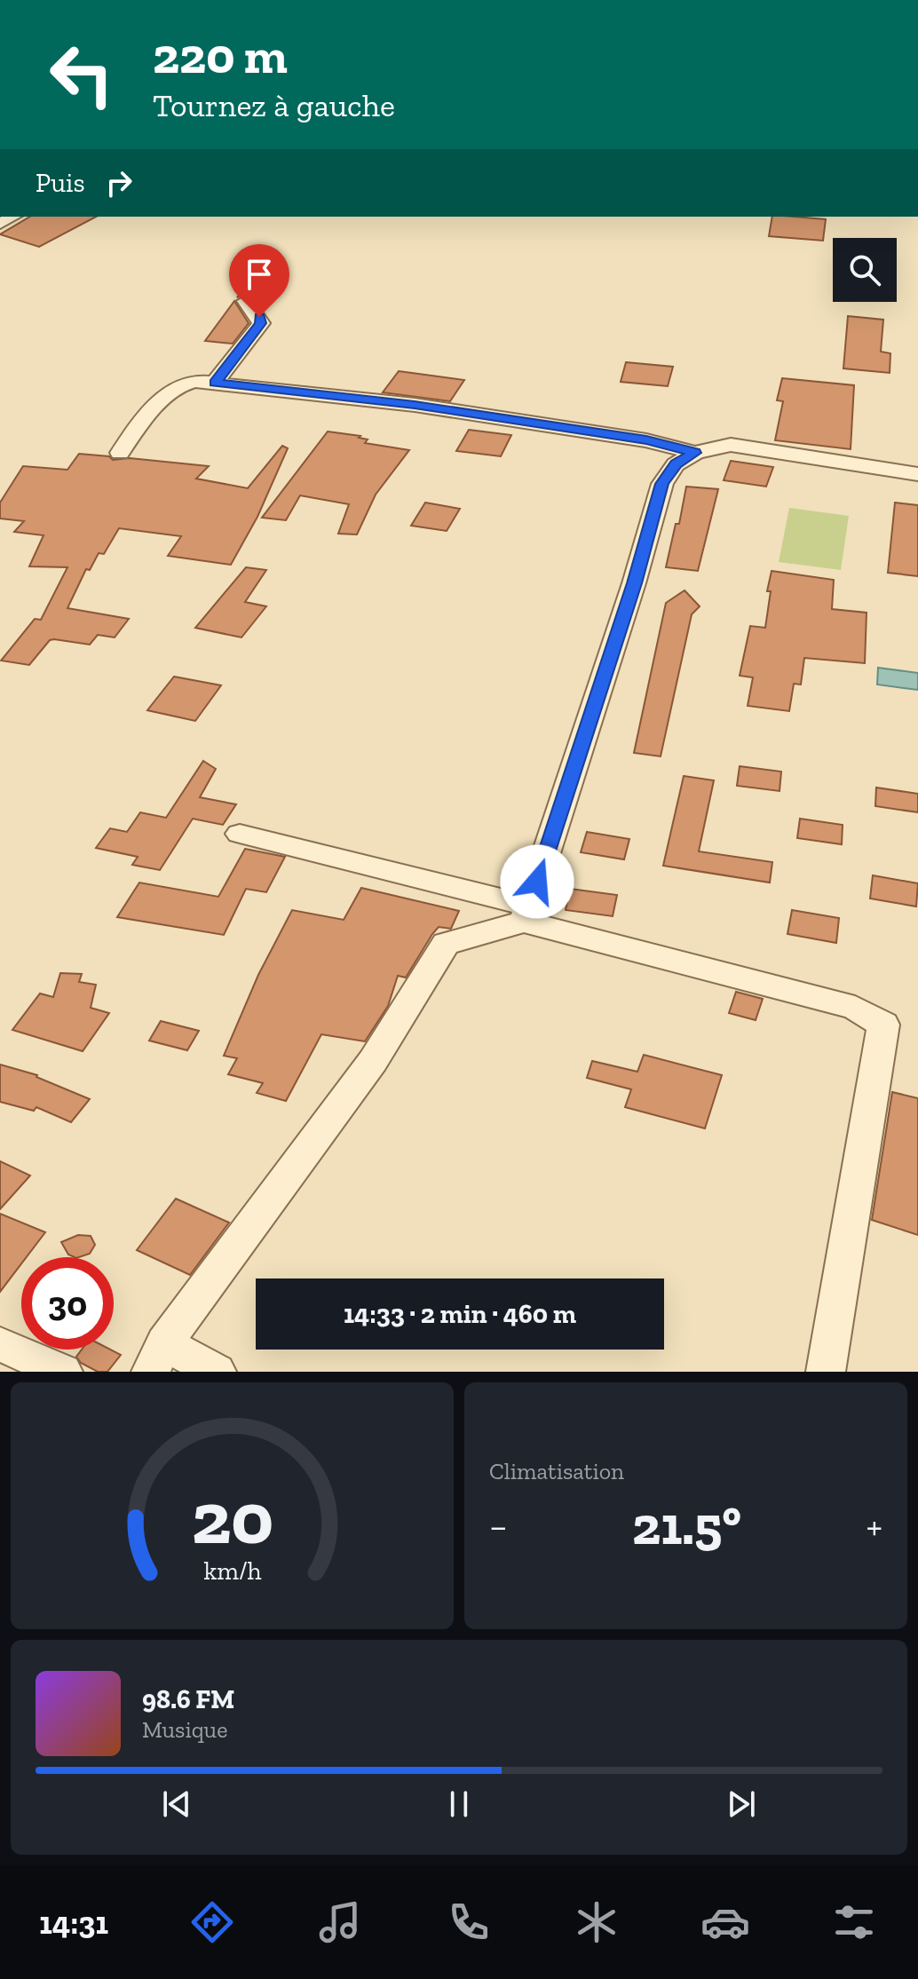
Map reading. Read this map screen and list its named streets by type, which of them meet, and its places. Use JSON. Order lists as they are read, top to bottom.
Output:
{
  "page": {
    "turn": ["220 m", "Tournez à gauche"],
    "then": "Puis",
    "limit": "30",
    "trip": "14:33 · 2 min · 460 m",
    "tile": "Climatisation",
    "heat": ["−", "21.5°", "+"],
    "song": ["98.6 FM", "Musique"],
    "tabs": "14:31",
    "gauge": ["20", "km/h"]
  }
}
